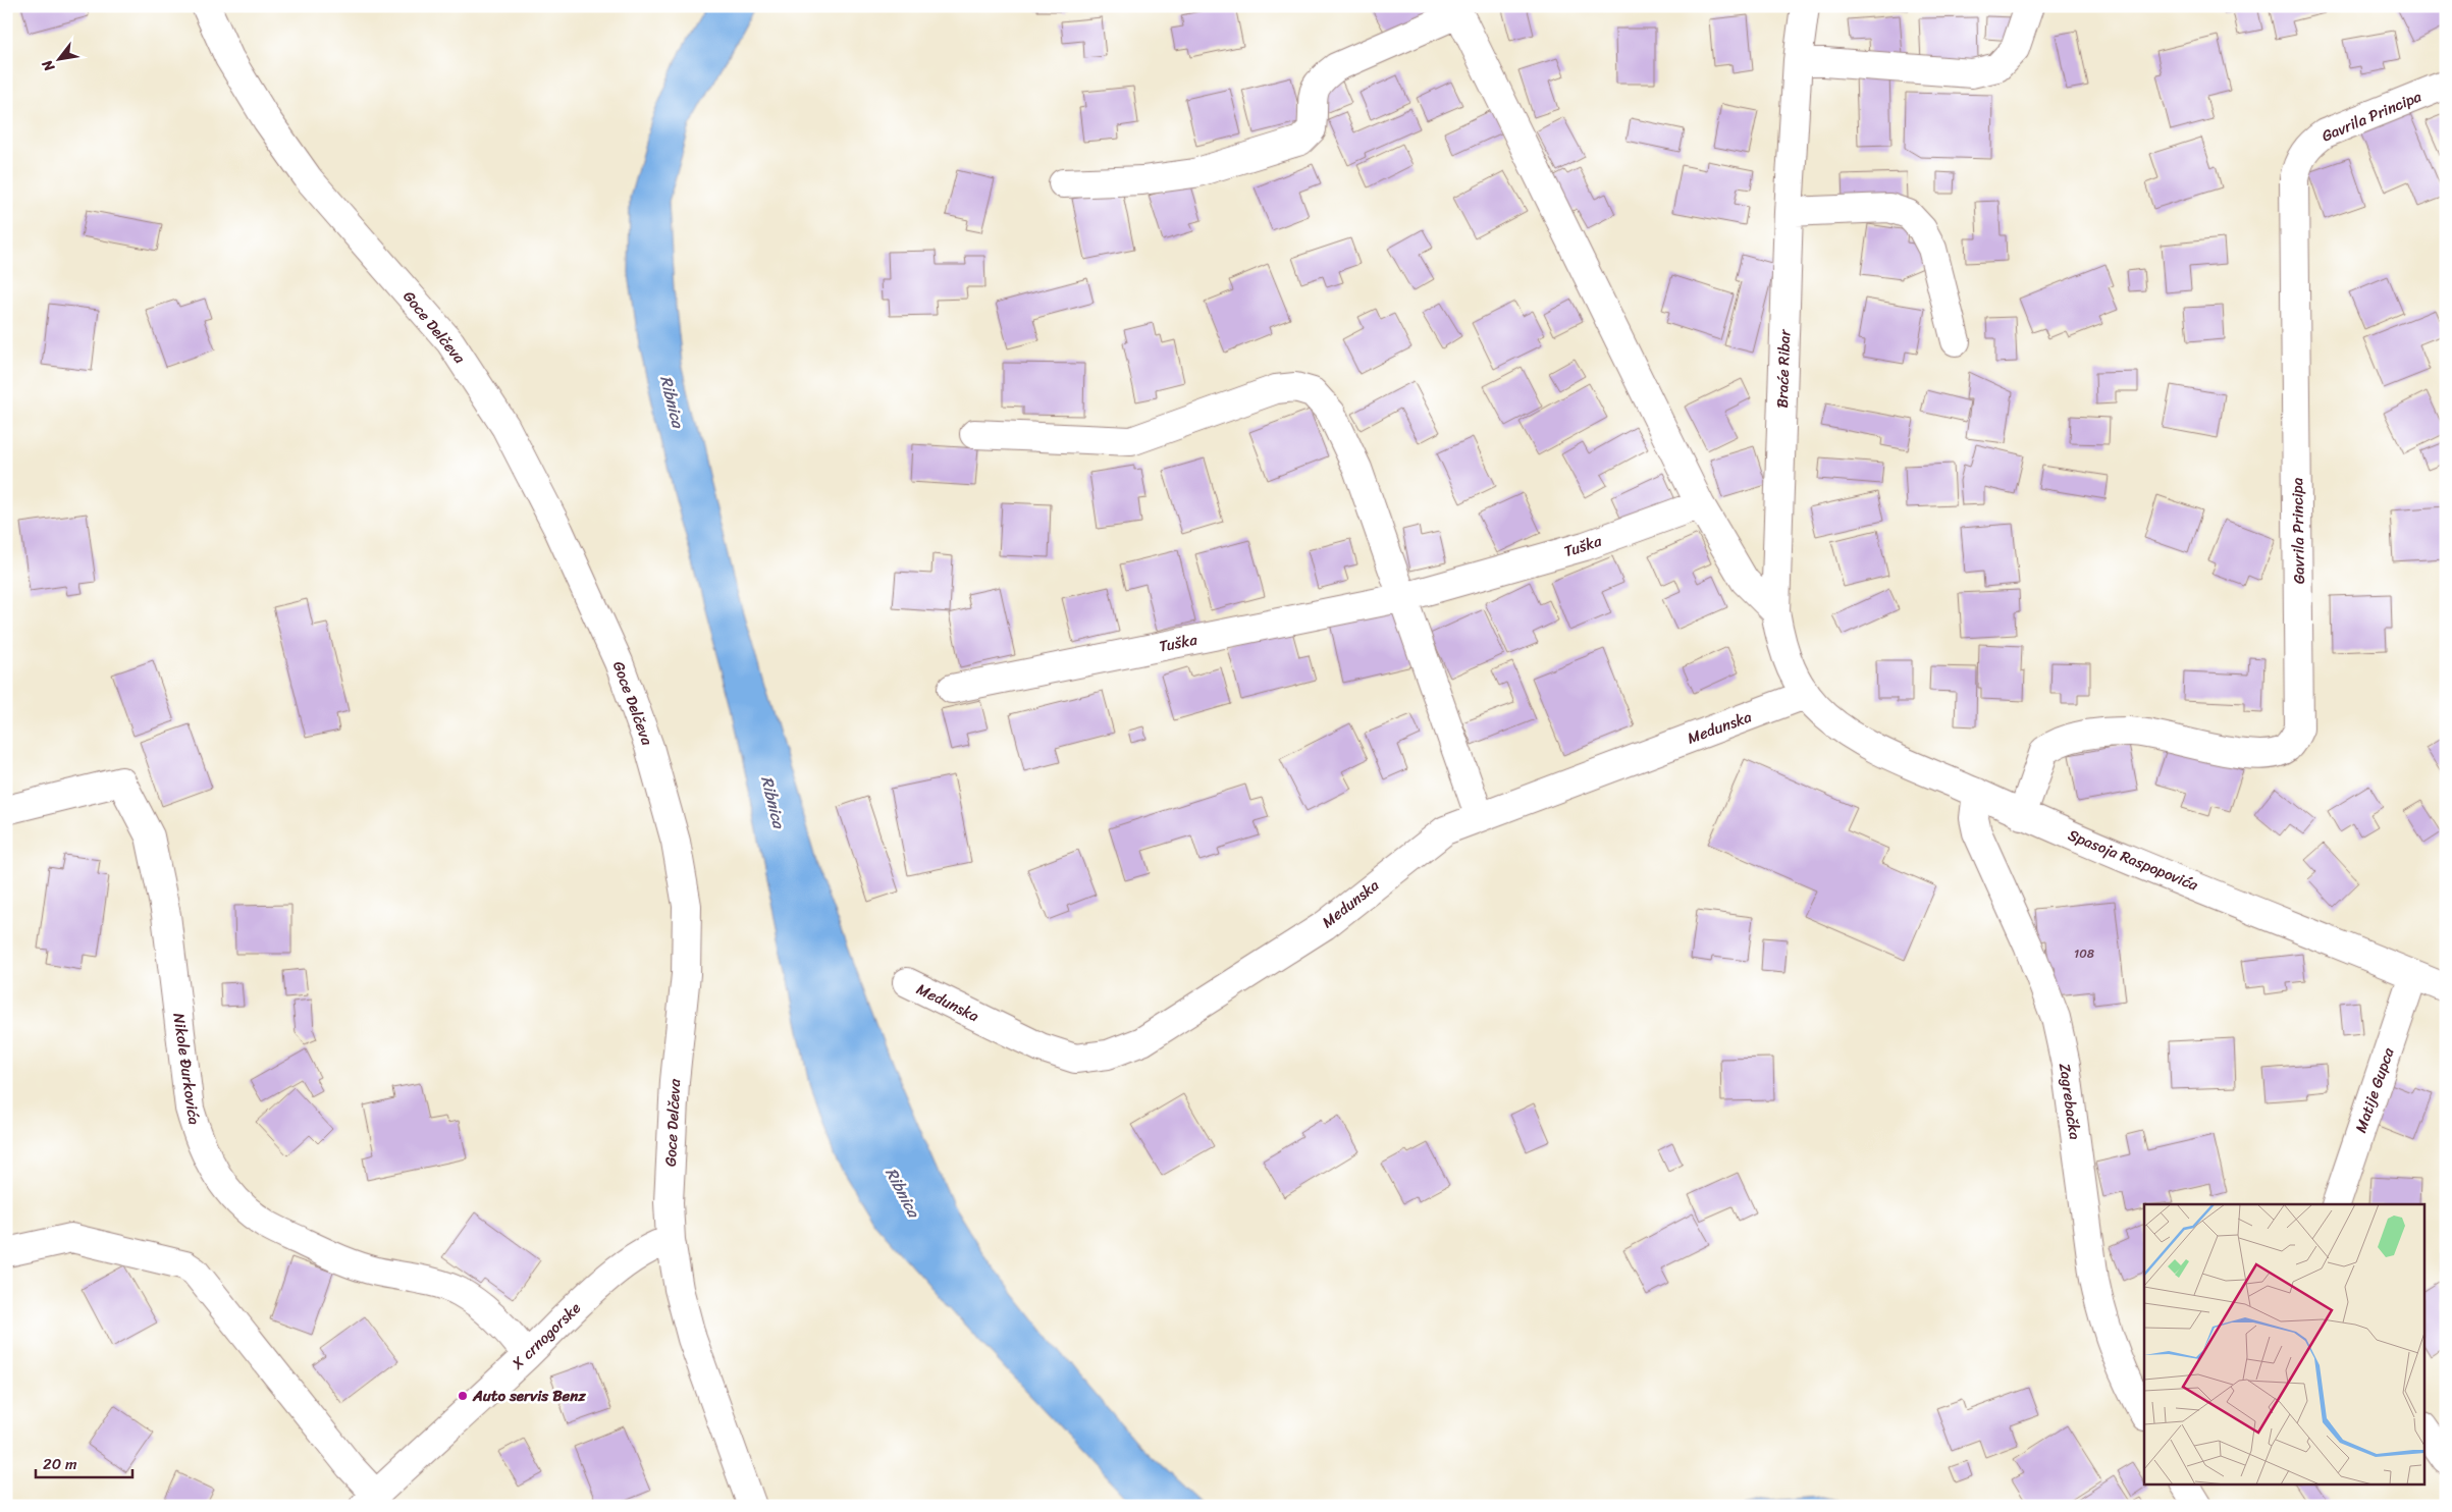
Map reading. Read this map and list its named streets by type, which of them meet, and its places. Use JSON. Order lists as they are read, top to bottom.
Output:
{
  "streets": {
    "street": [
      "Gavrila Principa",
      "Goce Delčeva",
      "Braće Ribar",
      "Tuška",
      "Medunska",
      "Spasoja Raspopovića",
      "Nikole Đurkovića",
      "Matije Gupca",
      "Zagrebačka",
      "X crnogorske"
    ]
  },
  "crossings": [
    ["Gavrila Principa", "Spasoja Raspopovića"],
    ["Goce Delčeva", "X crnogorske"],
    ["Braće Ribar", "Medunska"],
    ["Braće Ribar", "Spasoja Raspopovića"],
    ["Spasoja Raspopovića", "Matije Gupca"],
    ["Spasoja Raspopovića", "Zagrebačka"],
    ["Nikole Đurkovića", "X crnogorske"]
  ],
  "water": ["Ribnica"],
  "places": ["Auto servis Benz"],
  "house_numbers": ["108"],
  "scale_bar": "20 m",
  "north": "bottom left"
}
